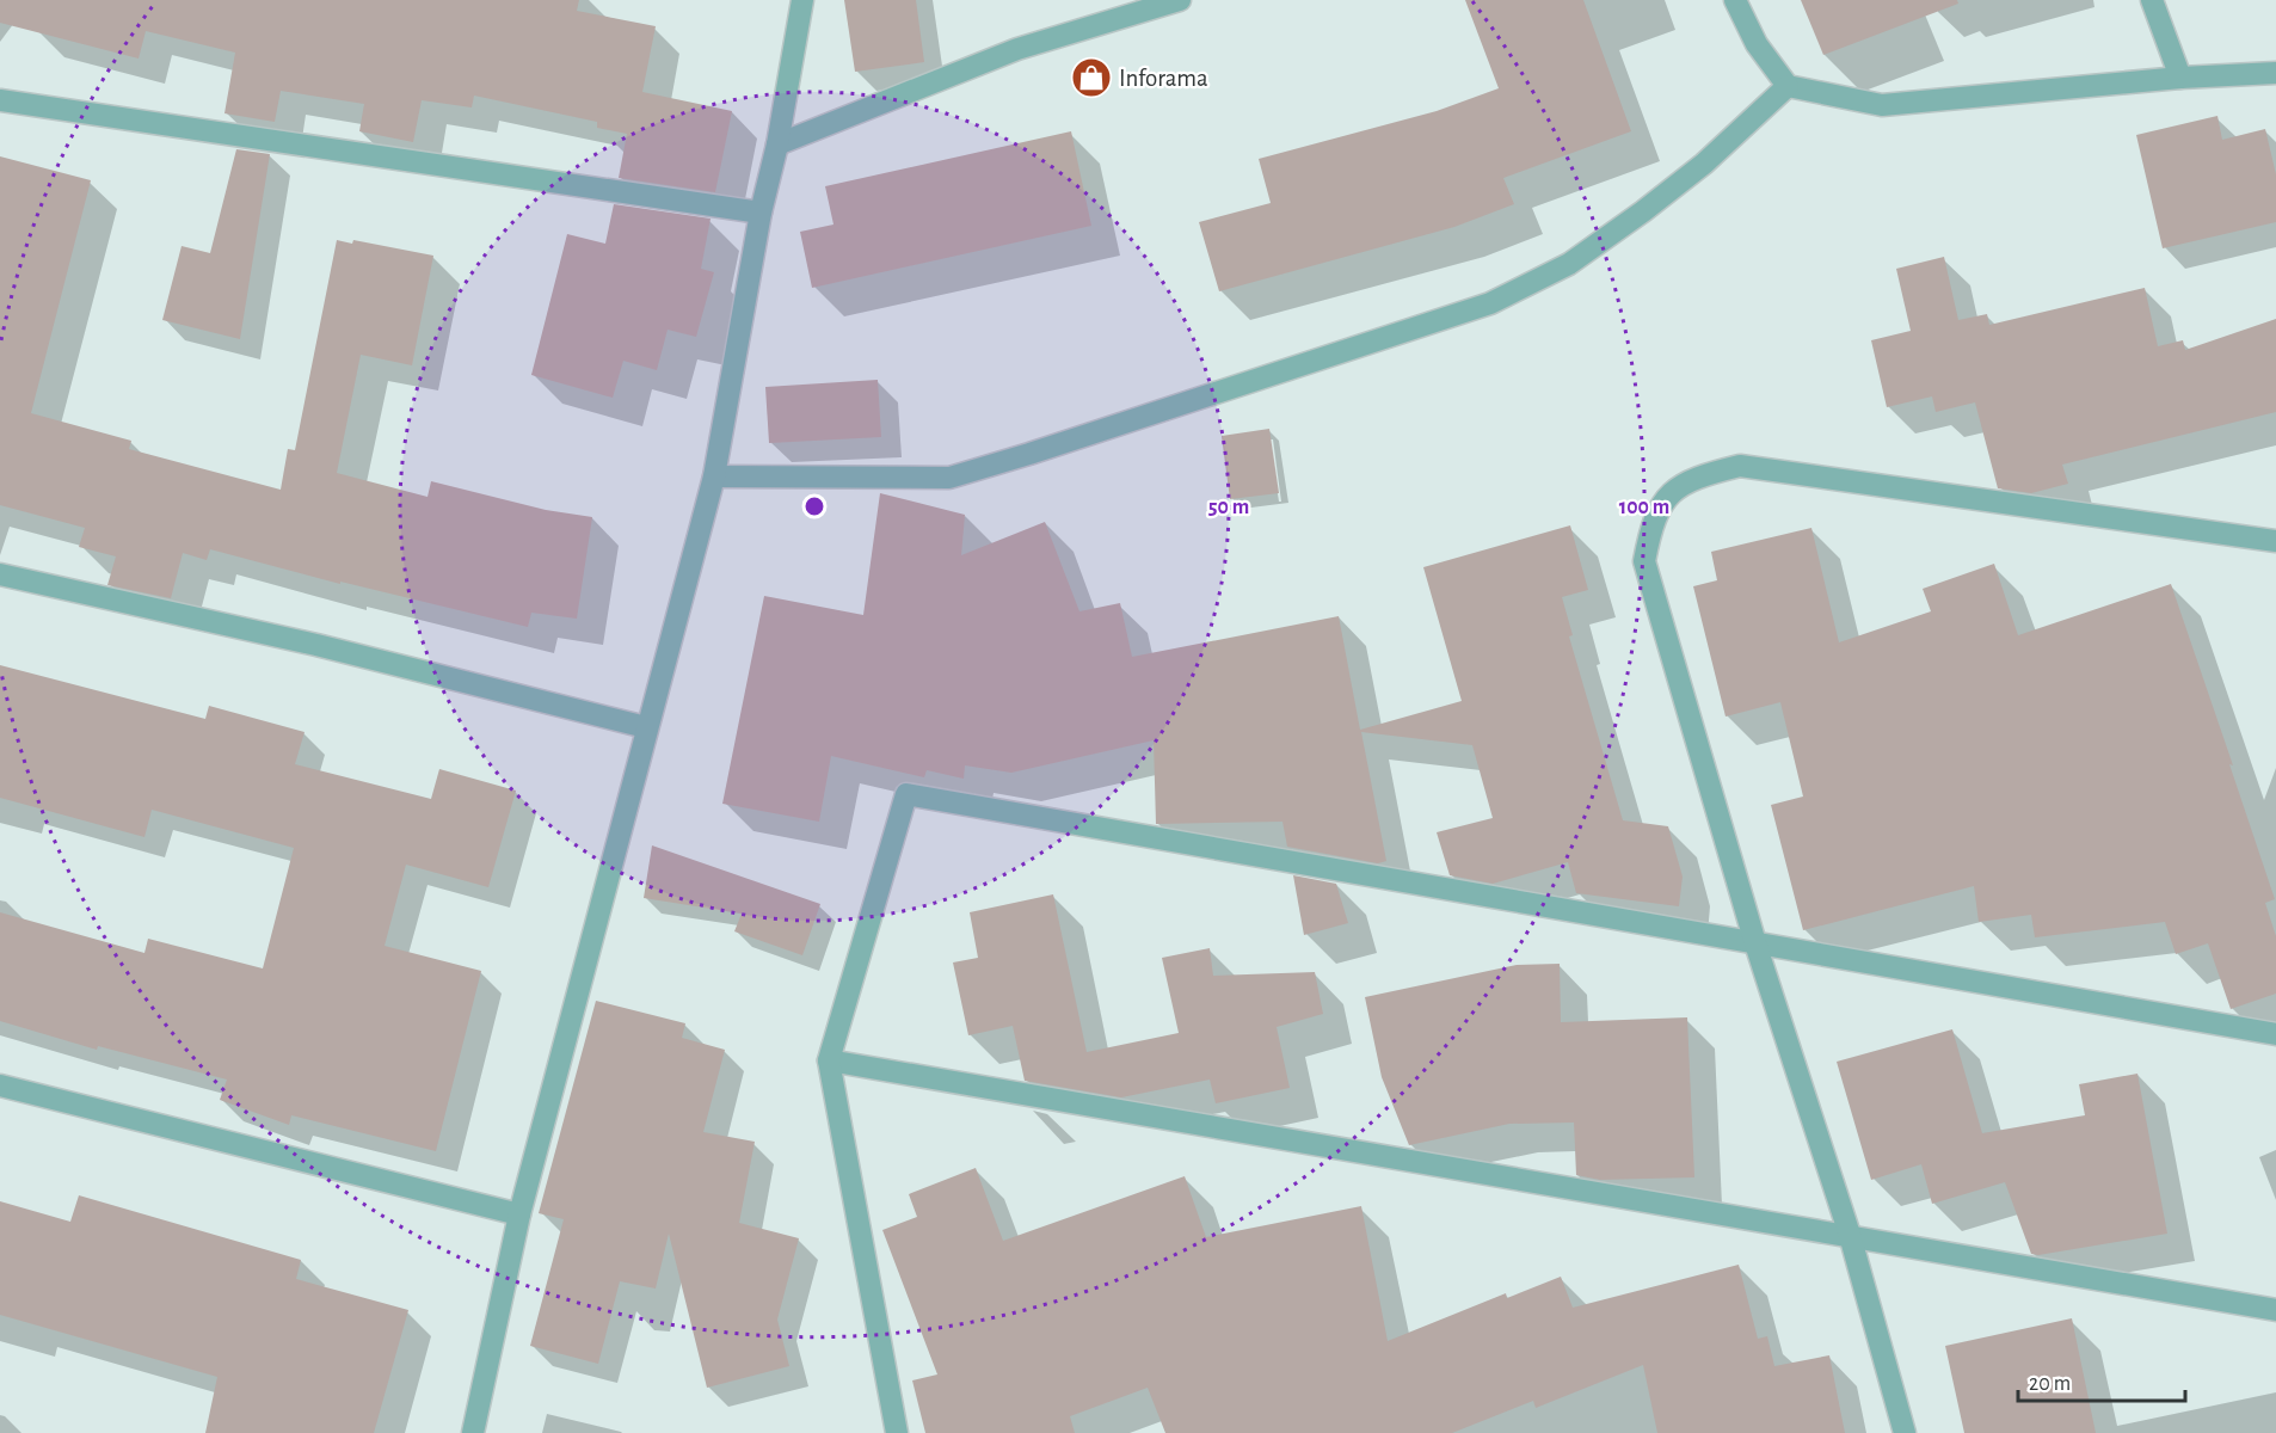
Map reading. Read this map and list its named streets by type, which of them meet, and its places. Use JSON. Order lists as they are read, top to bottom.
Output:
{
  "places": {
    "shop": ["Inforama"]
  },
  "scale_bar": "20 m",
  "rings": ["50 m", "100 m"]
}
